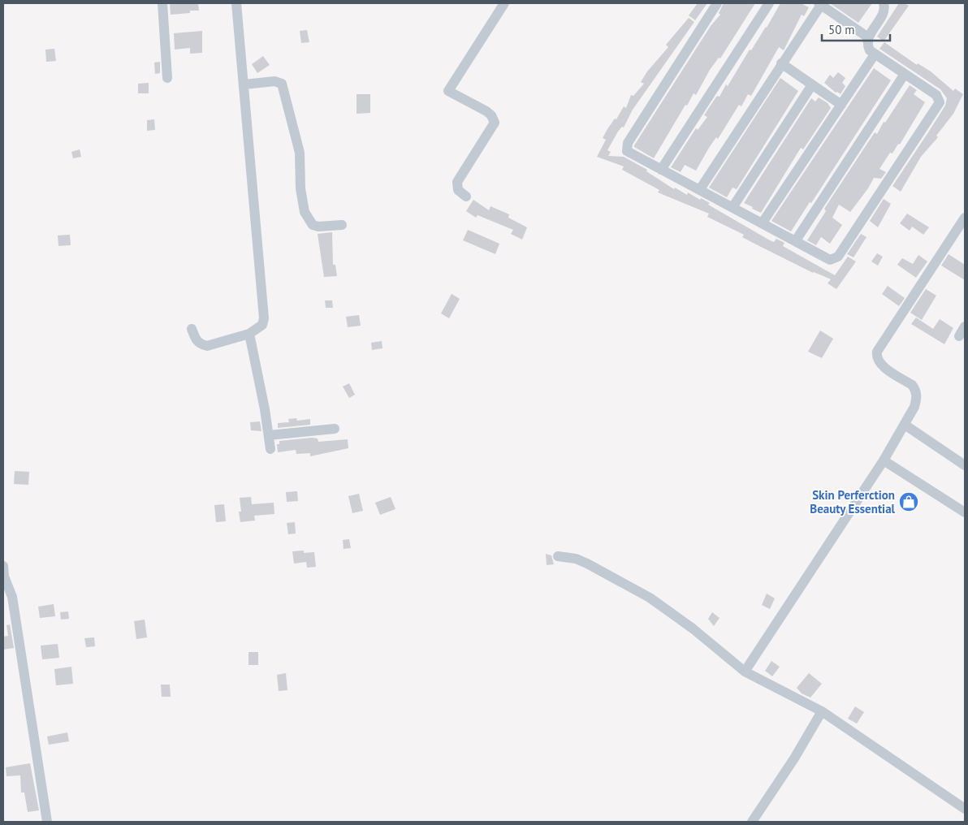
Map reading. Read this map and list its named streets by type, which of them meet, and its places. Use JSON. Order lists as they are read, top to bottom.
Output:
{
  "places": {
    "shop": ["Skin Perferction Beauty Essential"]
  },
  "scale_bar": "50 m"
}
